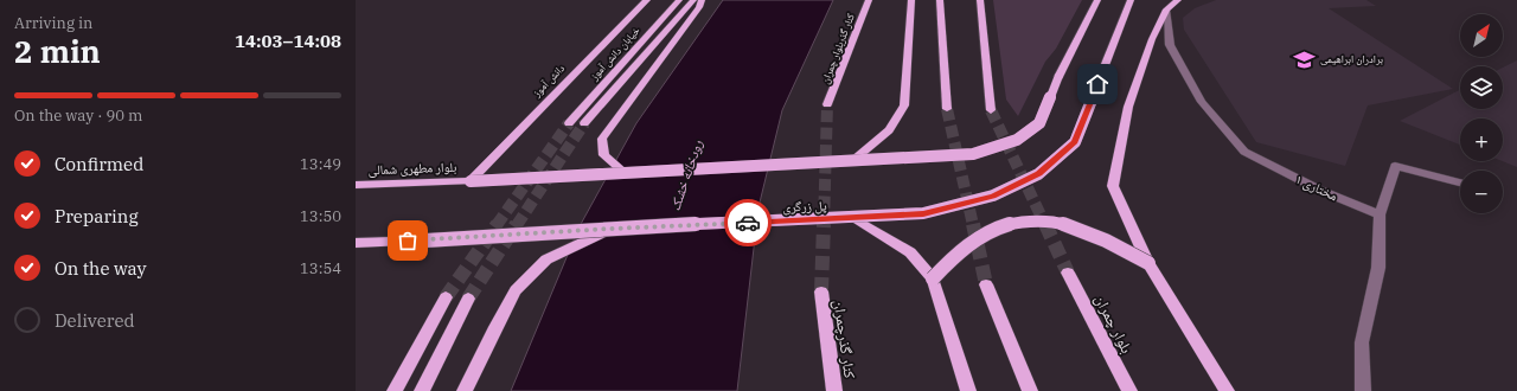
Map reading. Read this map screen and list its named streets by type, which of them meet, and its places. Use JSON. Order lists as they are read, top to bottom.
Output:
{
  "streets": {
    "main road": [
      "کنار گذربلوار چمران",
      "خیابان دانش آموز",
      "دانش آموز",
      "بلوار مطهرى شمالى",
      "پل زرگری",
      "بلوار چمران",
      "کنار گذرچمران"
    ],
    "street": ["۱ مختاری"]
  },
  "crossings": [
    ["دانش آموز", "بلوار مطهرى شمالى"]
  ],
  "water": ["رودخانه خشک"],
  "places": {
    "school or university": ["برادران ابراهیمی"]
  },
  "north": "top right",
  "page": {
    "heading": ["2 min", "Arriving in", "14:03–14:08"],
    "map_buttons": ["+", "−"],
    "bar": "On the way · 90 m",
    "list": [
      ["Confirmed", "13:49"],
      ["Preparing", "13:50"],
      ["On the way", "13:54"],
      "Delivered"
    ]
  }
}
